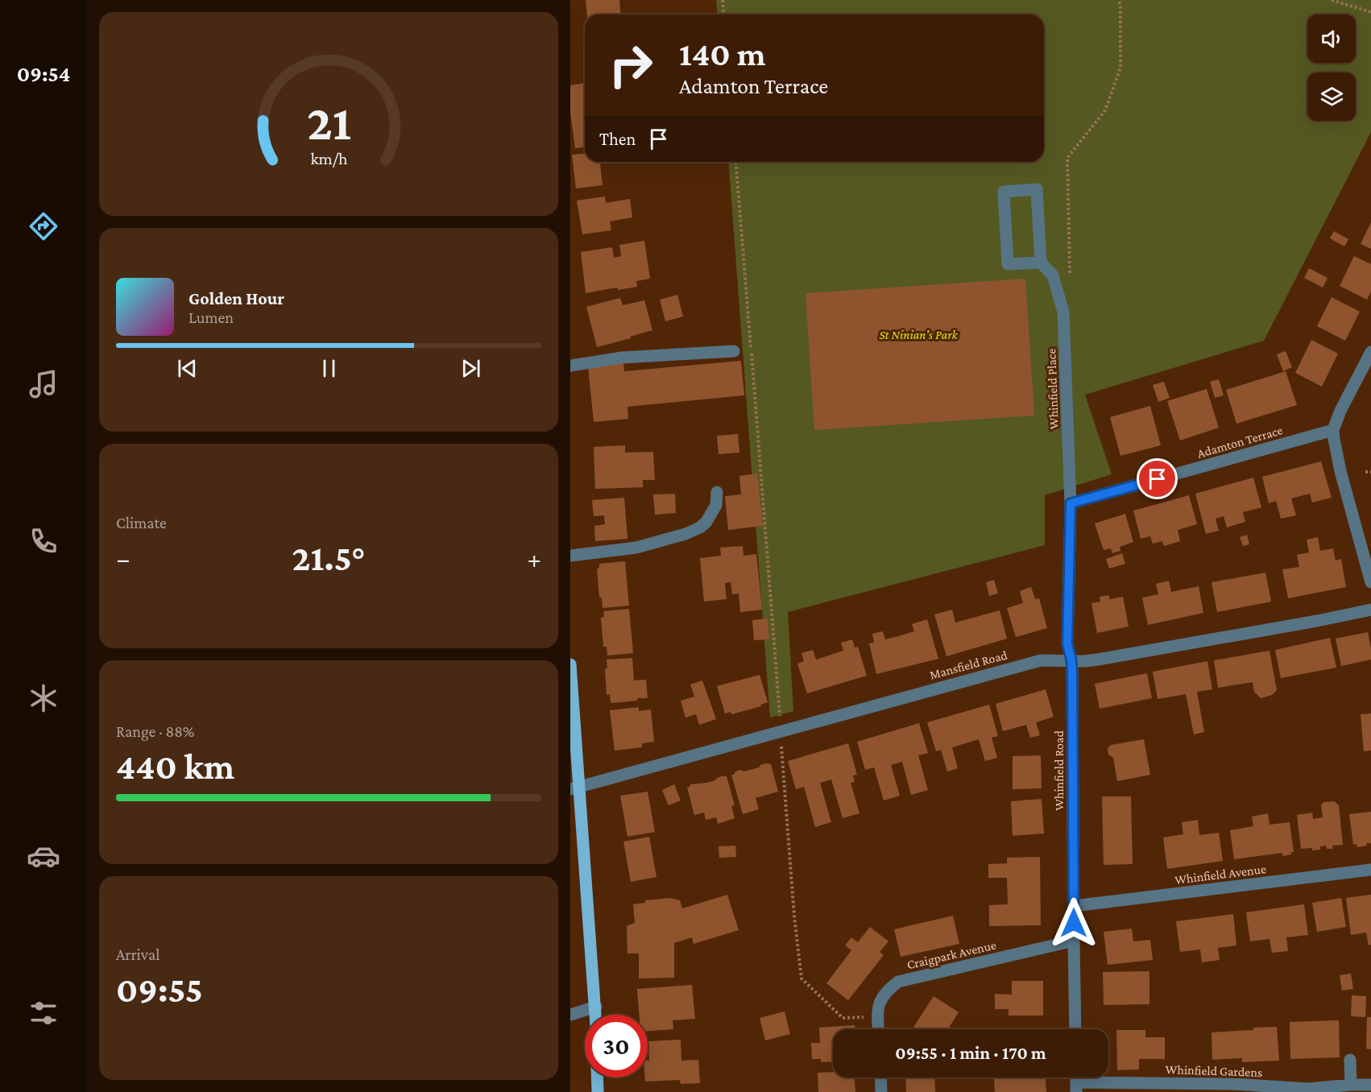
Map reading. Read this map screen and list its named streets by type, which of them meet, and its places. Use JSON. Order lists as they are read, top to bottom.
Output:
{
  "streets": {
    "street": [
      "Whinfield Place",
      "Adamton Terrace",
      "Mansfield Road",
      "Whinfield Road",
      "Whinfield Avenue",
      "Craigpark Avenue",
      "Whinfield Gardens"
    ]
  },
  "crossings": [
    ["Whinfield Place", "Adamton Terrace"],
    ["Whinfield Place", "Whinfield Road"],
    ["Adamton Terrace", "Whinfield Road"],
    ["Mansfield Road", "Whinfield Road"],
    ["Whinfield Road", "Whinfield Avenue"],
    ["Whinfield Road", "Craigpark Avenue"]
  ],
  "parks": ["St Ninian's Park"],
  "page": {
    "tabs": "09:54",
    "turn": ["140 m", "Adamton Terrace"],
    "then": "Then",
    "song": ["Golden Hour", "Lumen"],
    "tile": [
      "Climate",
      ["Range · 88%", "440 km"],
      ["Arrival", "09:55"]
    ],
    "heat": ["−", "21.5°", "+"],
    "limit": "30",
    "trip": "09:55 · 1 min · 170 m",
    "gauge": ["21", "km/h"]
  }
}
